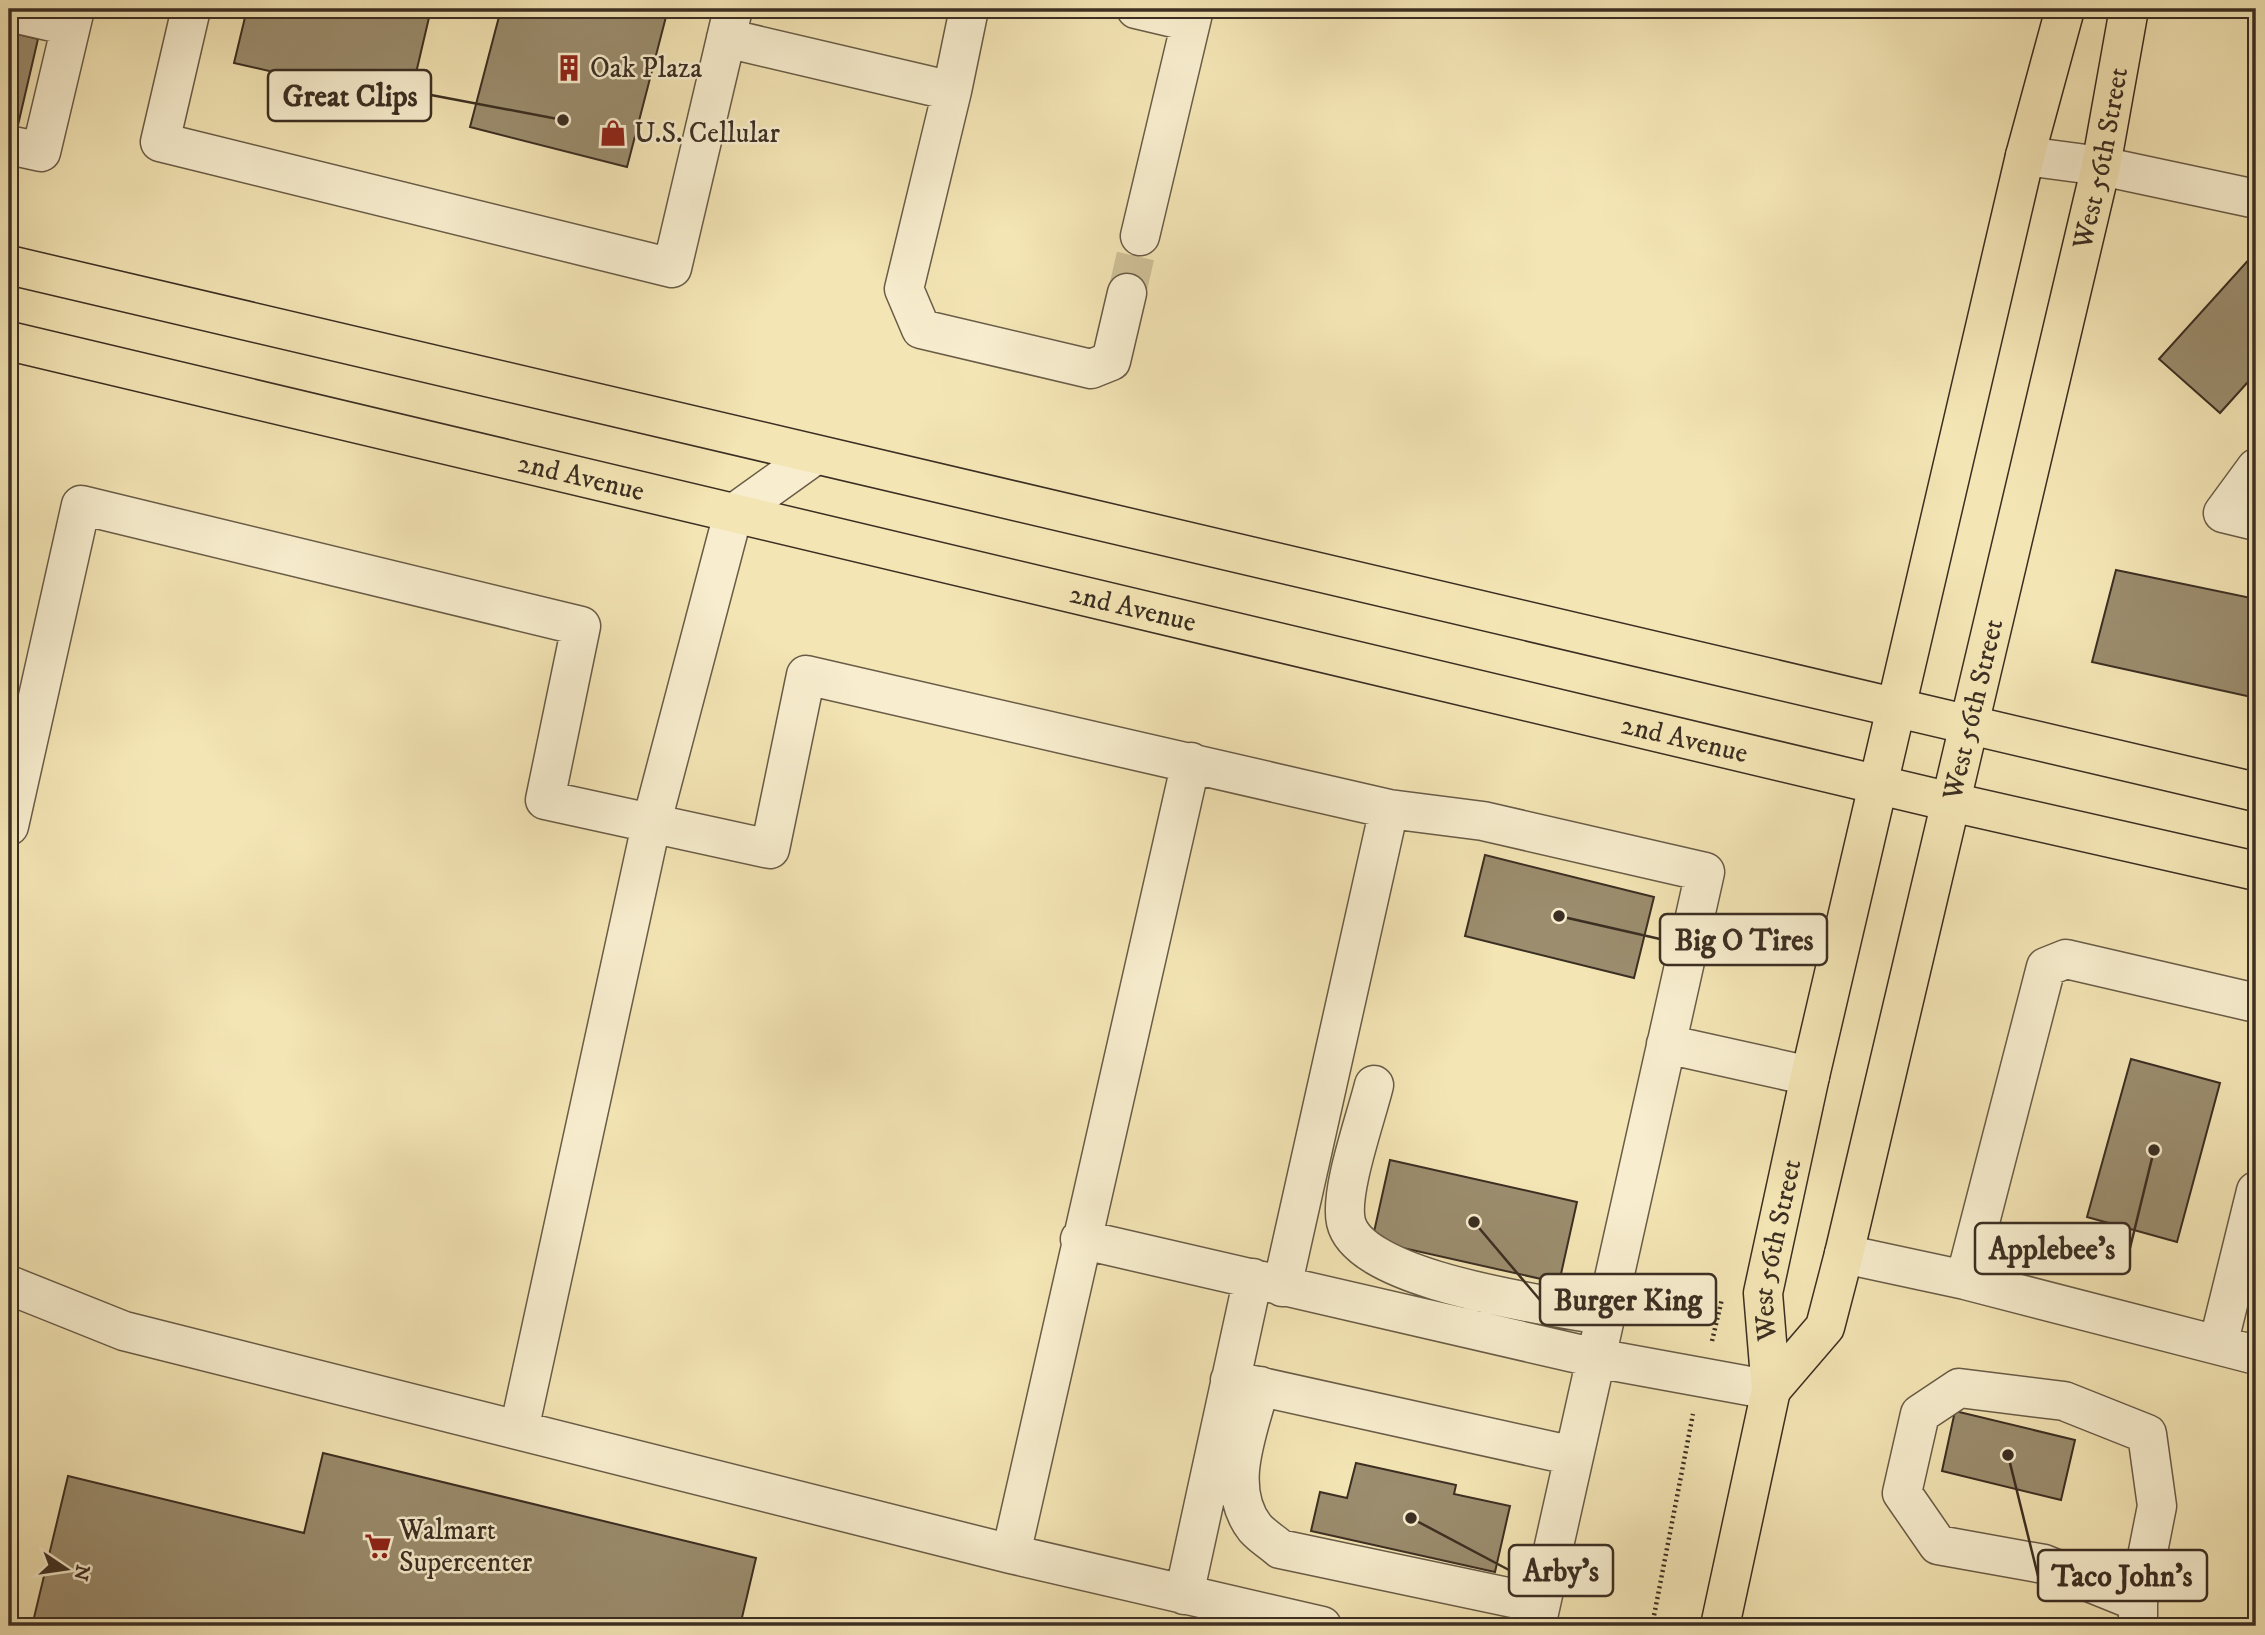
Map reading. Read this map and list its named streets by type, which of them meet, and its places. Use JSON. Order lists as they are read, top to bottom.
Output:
{
  "streets": {
    "main road": ["West 56th Street", "2nd Avenue"]
  },
  "crossings": [
    ["West 56th Street", "2nd Avenue"]
  ],
  "places": {
    "building": ["Oak Plaza"],
    "other": [
      "Great Clips",
      "Big O Tires",
      "Applebee's",
      "Burger King",
      "Taco John's",
      "Arby's"
    ],
    "shop": ["U.S. Cellular"],
    "supermarket": ["Walmart Supercenter"]
  },
  "north": "right"
}
